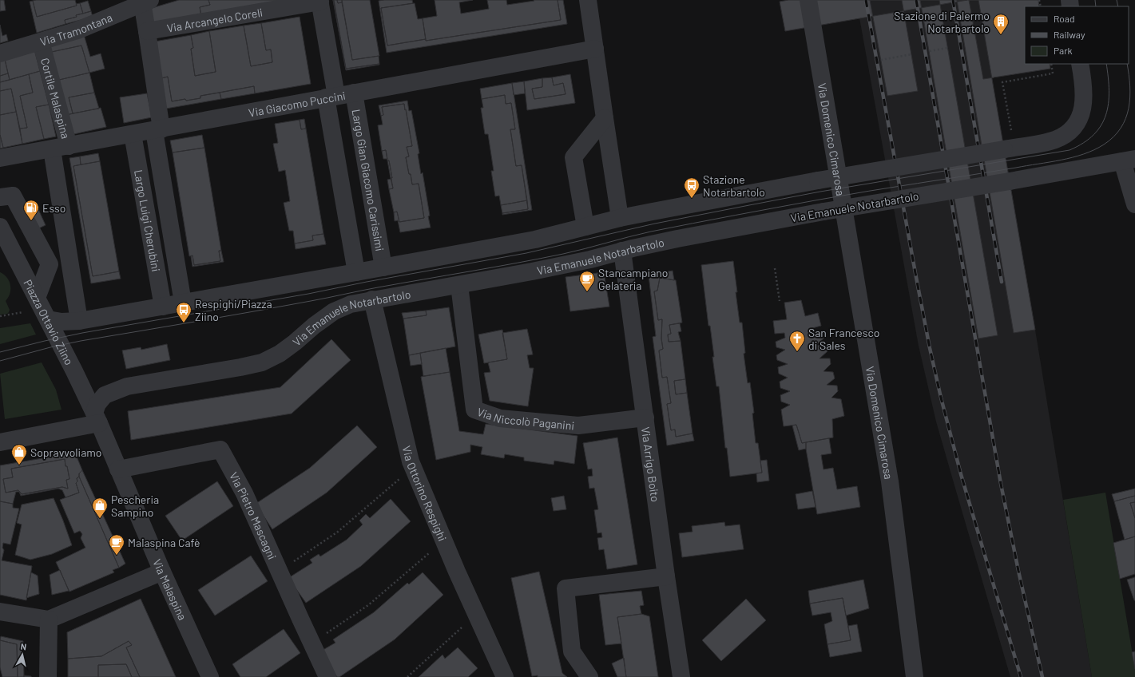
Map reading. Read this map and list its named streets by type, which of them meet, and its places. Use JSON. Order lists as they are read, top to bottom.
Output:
{
  "streets": {
    "street": [
      "Via Arcangelo Coreli",
      "Via Tramontana",
      "Cortile Malaspina",
      "Via Giacomo Puccini",
      "Via Domenico Cimarosa",
      "Largo Gian Giacomo Carissimi",
      "Via Emanuele Notarbartolo",
      "Largo Luigi Cherubini",
      "Piazza Ottavio Ziino",
      "Via Niccolò Paganini",
      "Via Arrigo Boito",
      "Via Ottorino Respighi",
      "Via Pietro Mascagni",
      "Via Malaspina"
    ]
  },
  "crossings": [
    ["Via Arcangelo Coreli", "Largo Luigi Cherubini"],
    ["Via Tramontana", "Largo Luigi Cherubini"],
    ["Cortile Malaspina", "Via Giacomo Puccini"],
    ["Via Giacomo Puccini", "Largo Gian Giacomo Carissimi"],
    ["Via Giacomo Puccini", "Largo Luigi Cherubini"],
    ["Via Emanuele Notarbartolo", "Piazza Ottavio Ziino"],
    ["Via Emanuele Notarbartolo", "Via Niccolò Paganini"],
    ["Via Emanuele Notarbartolo", "Via Arrigo Boito"],
    ["Via Emanuele Notarbartolo", "Via Ottorino Respighi"],
    ["Via Emanuele Notarbartolo", "Via Malaspina"],
    ["Piazza Ottavio Ziino", "Via Malaspina"],
    ["Via Niccolò Paganini", "Via Arrigo Boito"],
    ["Via Pietro Mascagni", "Via Malaspina"]
  ],
  "places": {
    "building": ["Stazione di Palermo Notarbartolo"],
    "bus stop": ["Stazione Notarbartolo", "Respighi/Piazza Ziino"],
    "fuel station": ["Esso"],
    "cafe": ["Stancampiano Gelateria", "Malaspina Cafè"],
    "church": ["San Francesco di Sales"],
    "shop": ["Sopravvoliamo", "Pescheria Sampino"]
  },
  "legend": ["Road", "Railway", "Park"],
  "north": "top"
}
